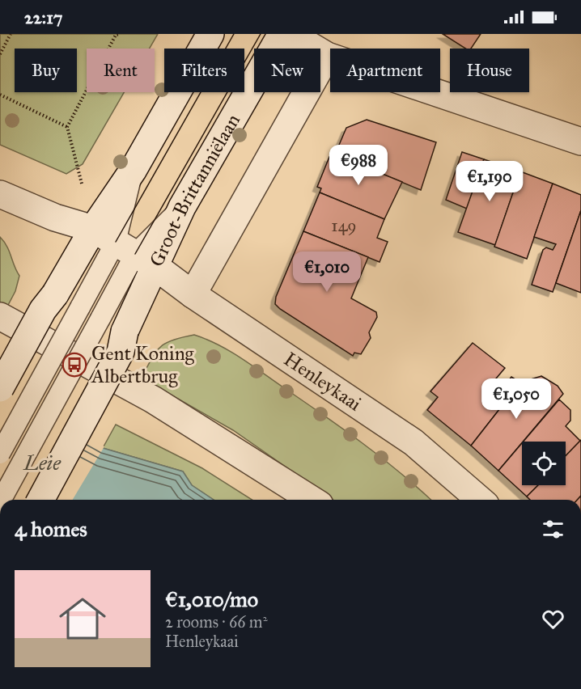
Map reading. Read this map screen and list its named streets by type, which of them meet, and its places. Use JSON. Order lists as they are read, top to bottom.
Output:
{
  "streets": {
    "street": ["Groot-Brittanniëlaan", "Henleykaai"]
  },
  "crossings": [
    ["Groot-Brittanniëlaan", "Henleykaai"]
  ],
  "water": ["Leie"],
  "places": {
    "bus stop": ["Gent Koning Albertbrug"]
  },
  "house_numbers": ["149"],
  "page": {
    "status": "22:17",
    "chip": [
      "Buy",
      "Rent",
      "Filters",
      "New",
      "Apartment",
      "House"
    ],
    "price": [
      "€988",
      "€1,190",
      "€1,010",
      "€1,050"
    ],
    "heading": "4 homes",
    "list": [
      {
        "name": "€1,010/mo",
        "note": "2 rooms · 66 m² · Henleykaai"
      }
    ]
  }
}
